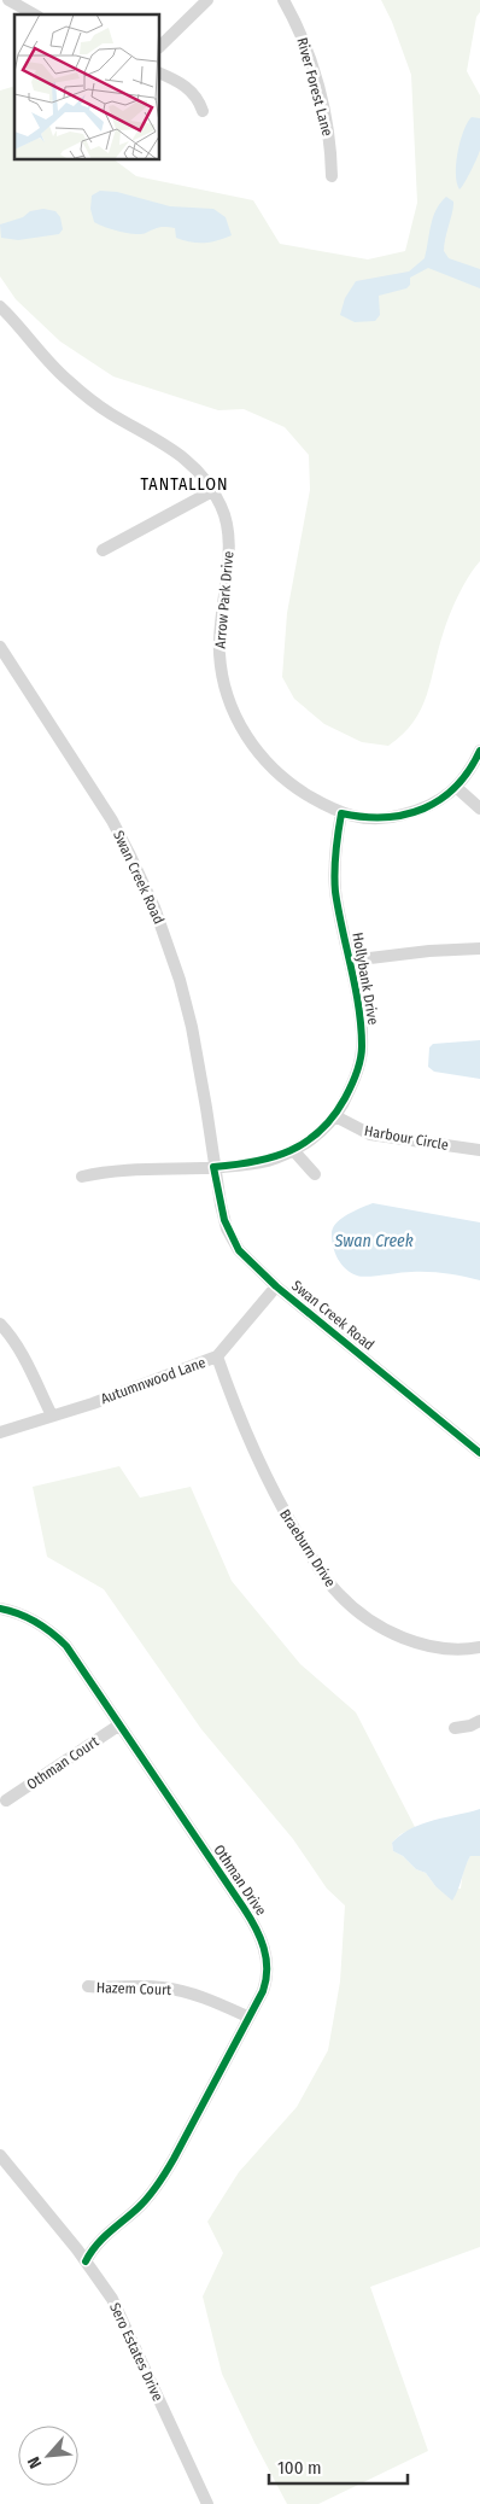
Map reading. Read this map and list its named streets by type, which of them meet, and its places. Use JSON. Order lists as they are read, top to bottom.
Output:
{
  "streets": {
    "street": [
      "River Forest Lane",
      "Arrow Park Drive",
      "Swan Creek Road",
      "Hollybank Drive",
      "Harbour Circle",
      "Autumnwood Lane",
      "Braeburn Drive",
      "Othman Court",
      "Othman Drive",
      "Hazem Court",
      "Sero Estates Drive"
    ]
  },
  "crossings": [
    ["Arrow Park Drive", "Hollybank Drive"],
    ["Swan Creek Road", "Hollybank Drive"],
    ["Swan Creek Road", "Autumnwood Lane"],
    ["Hollybank Drive", "Harbour Circle"],
    ["Autumnwood Lane", "Braeburn Drive"],
    ["Othman Court", "Othman Drive"],
    ["Othman Drive", "Hazem Court"],
    ["Othman Drive", "Sero Estates Drive"]
  ],
  "districts": ["TANTALLON"],
  "water": ["Swan Creek"],
  "scale_bar": "100 m",
  "north": "bottom left"
}
